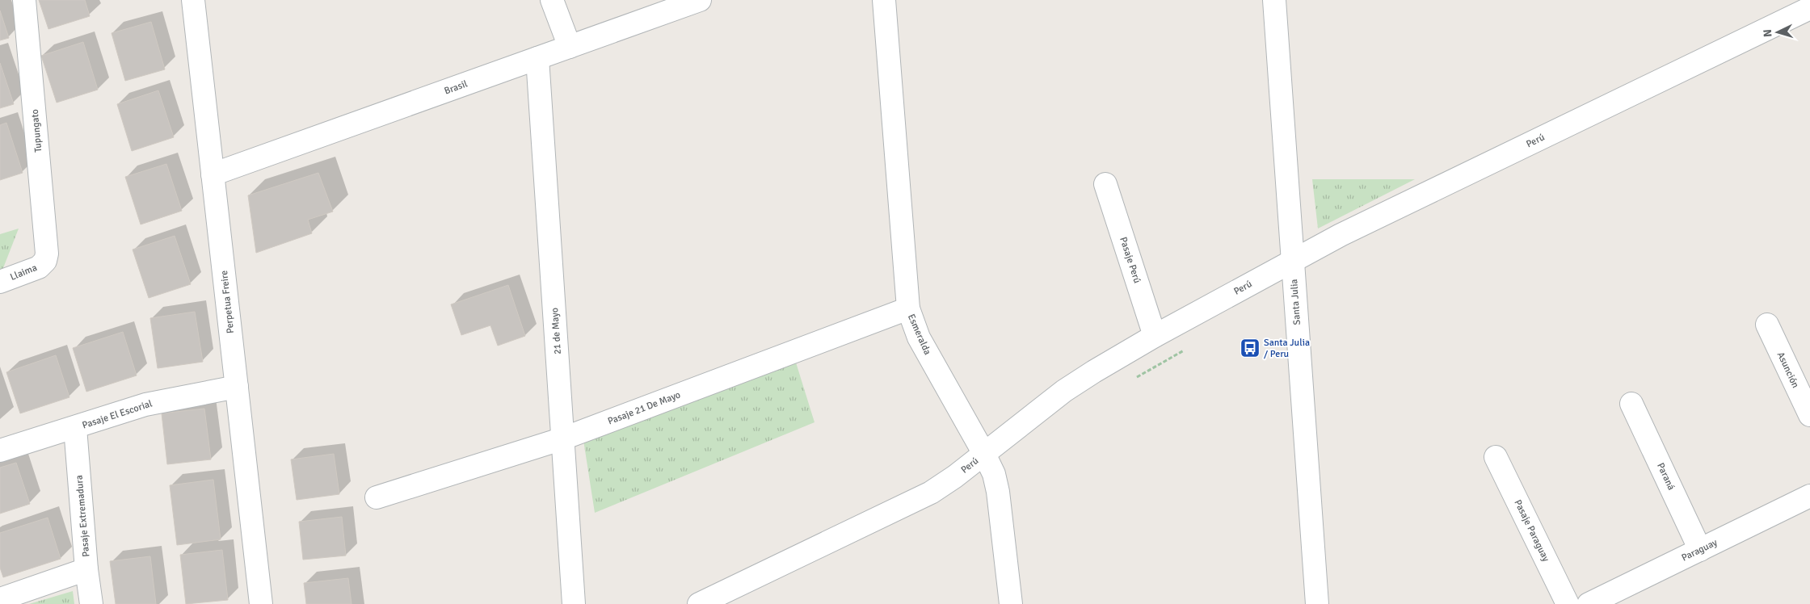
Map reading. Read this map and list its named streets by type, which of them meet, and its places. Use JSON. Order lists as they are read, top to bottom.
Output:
{
  "streets": {
    "street": [
      "Brasil",
      "Tupungato",
      "Perú",
      "Pasaje Perú",
      "Llaima",
      "Perpetua Freire",
      "Santa Julia",
      "21 de Mayo",
      "Esmeralda",
      "Asunción",
      "Pasaje 21 De Mayo",
      "Pasaje El Escorial",
      "Paraná",
      "Pasaje Extremadura",
      "Pasaje Paraguay",
      "Paraguay"
    ]
  },
  "crossings": [
    ["Brasil", "Perpetua Freire"],
    ["Brasil", "21 de Mayo"],
    ["Tupungato", "Llaima"],
    ["Perú", "Pasaje Perú"],
    ["Perú", "Santa Julia"],
    ["Perú", "Esmeralda"],
    ["Perpetua Freire", "Pasaje El Escorial"],
    ["21 de Mayo", "Pasaje 21 De Mayo"],
    ["Esmeralda", "Pasaje 21 De Mayo"],
    ["Pasaje El Escorial", "Pasaje Extremadura"],
    ["Paraná", "Paraguay"]
  ],
  "places": {
    "bus stop": ["Santa Julia / Peru"]
  },
  "north": "left"
}
